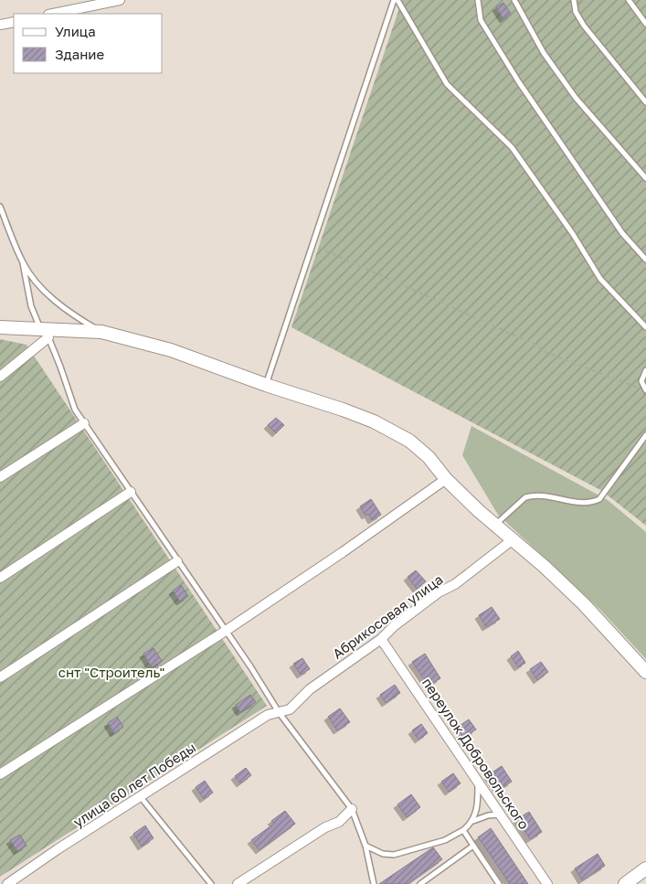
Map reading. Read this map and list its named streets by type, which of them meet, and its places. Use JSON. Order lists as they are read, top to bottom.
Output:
{
  "streets": {
    "street": ["Абрикосовая улица", "переулок Добровольского", "улица 60 лет Победы"]
  },
  "crossings": [
    ["Абрикосовая улица", "переулок Добровольского"],
    ["Абрикосовая улица", "улица 60 лет Победы"]
  ],
  "parks": ["снт \"Строитель\""],
  "legend": ["Улица", "Здание"]
}
